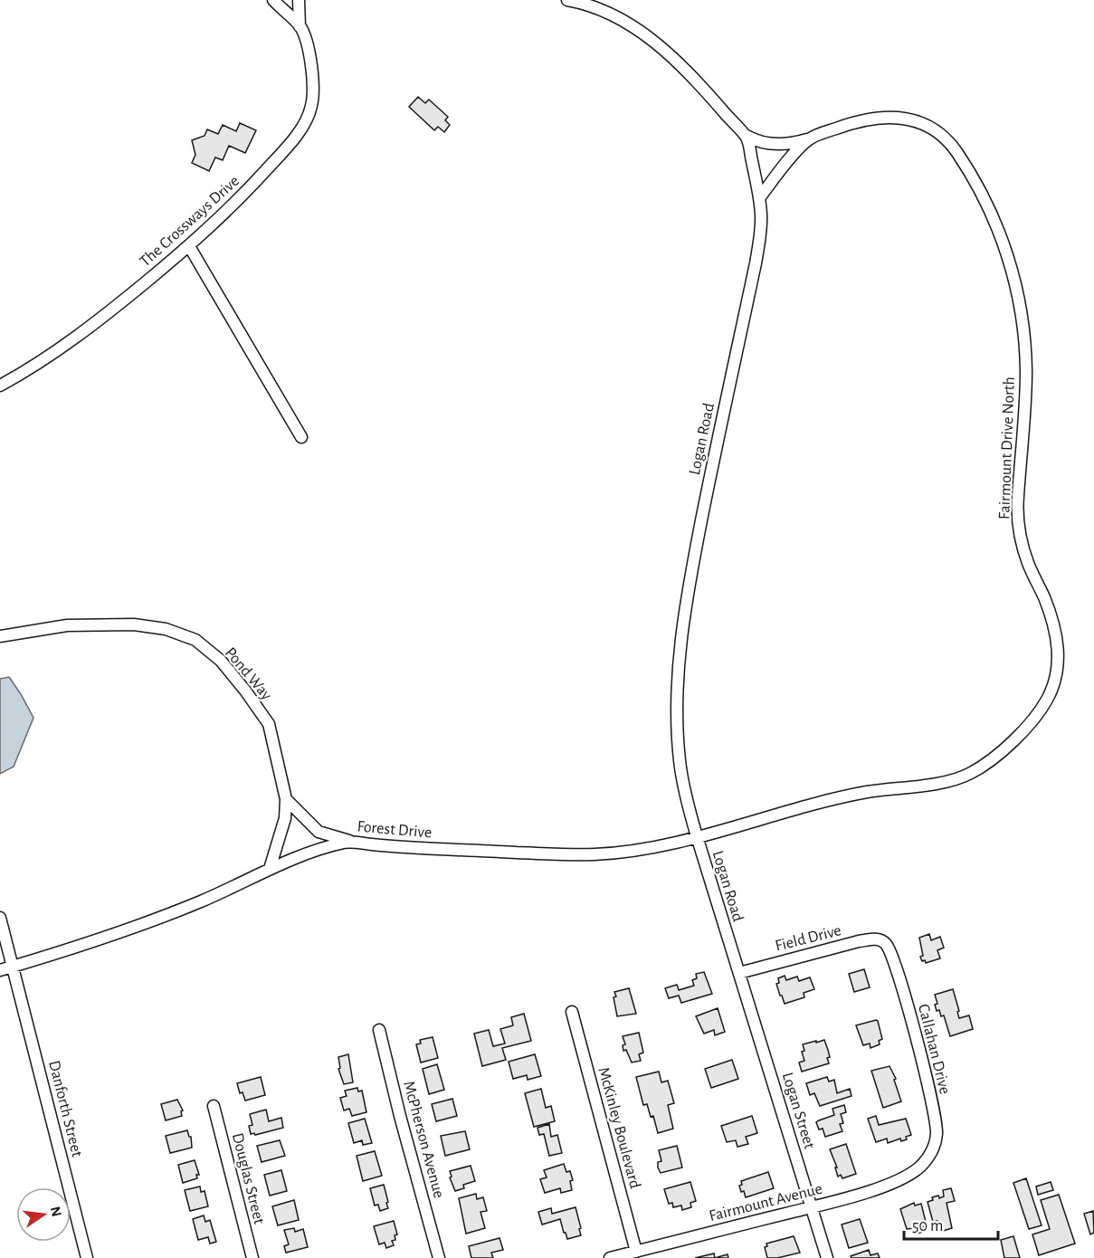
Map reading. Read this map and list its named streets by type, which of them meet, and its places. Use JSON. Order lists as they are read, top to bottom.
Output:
{
  "streets": {
    "street": [
      "The Crossways Drive",
      "Logan Road",
      "Fairmount Drive North",
      "Pond Way",
      "Forest Drive",
      "Field Drive",
      "Callahan Drive",
      "Danforth Street",
      "Logan Street",
      "McKinley Boulevard",
      "McPherson Avenue",
      "Douglas Street",
      "Fairmount Avenue"
    ]
  },
  "crossings": [
    ["Logan Road", "Fairmount Drive North"],
    ["Logan Road", "Forest Drive"],
    ["Logan Road", "Field Drive"],
    ["Logan Road", "Logan Street"],
    ["Fairmount Drive North", "Forest Drive"],
    ["Pond Way", "Forest Drive"],
    ["Forest Drive", "Danforth Street"],
    ["Field Drive", "Callahan Drive"],
    ["Field Drive", "Logan Street"],
    ["Callahan Drive", "Fairmount Avenue"],
    ["Logan Street", "Fairmount Avenue"],
    ["McKinley Boulevard", "Fairmount Avenue"]
  ],
  "scale_bar": "50 m",
  "north": "right"
}
